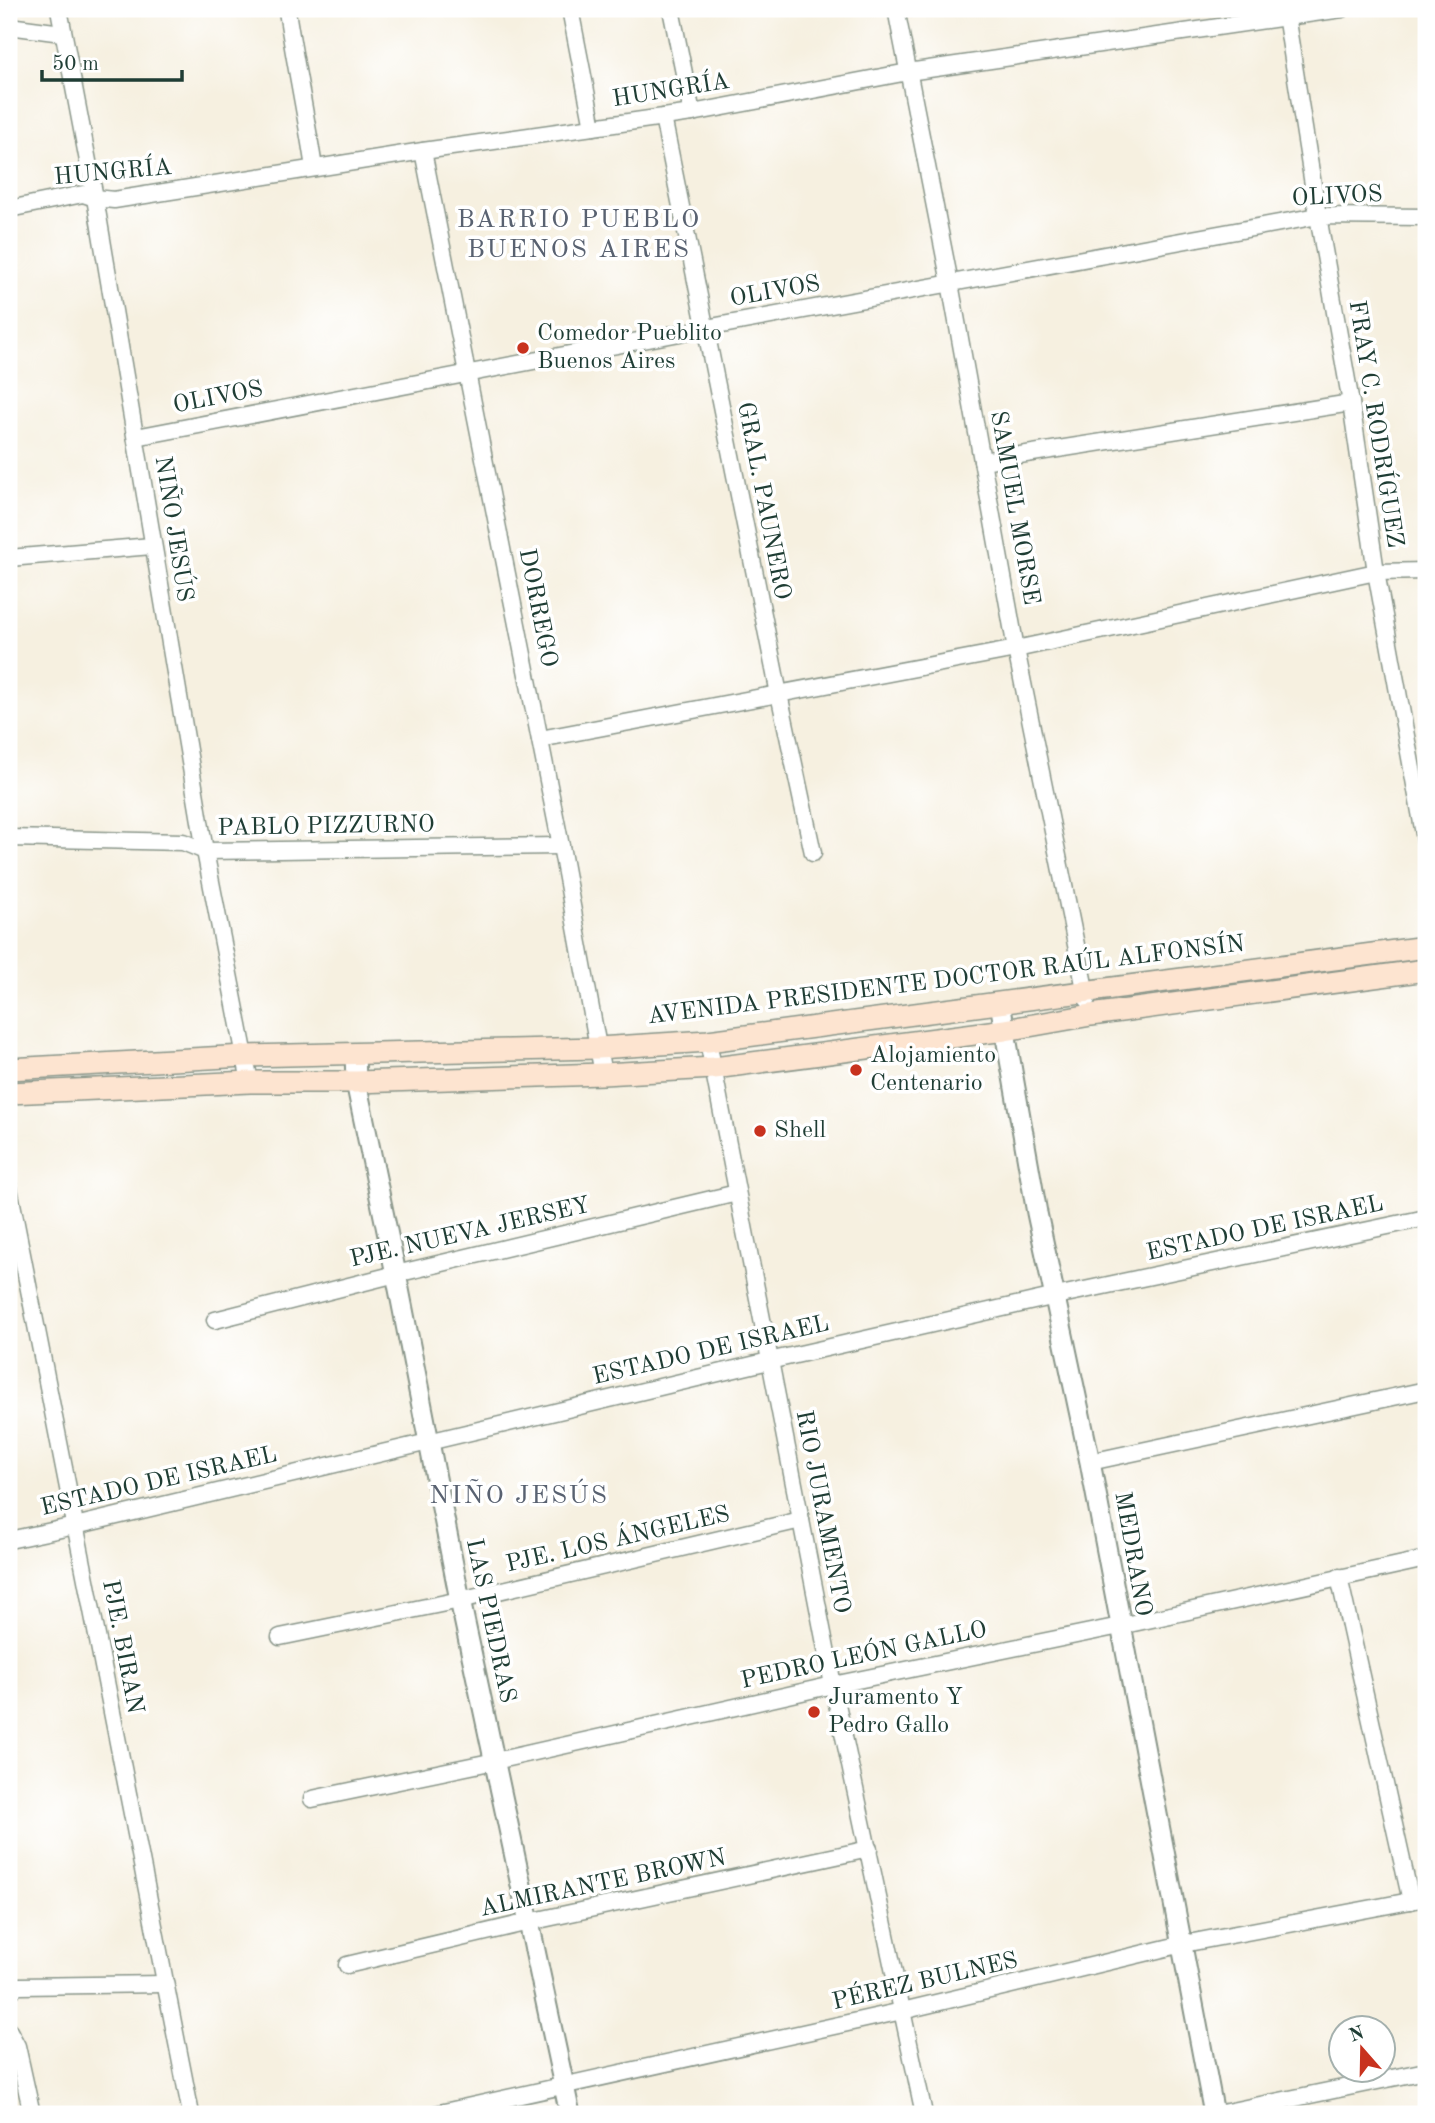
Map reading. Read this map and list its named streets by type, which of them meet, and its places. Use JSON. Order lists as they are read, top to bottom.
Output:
{
  "streets": {
    "main road": ["AVENIDA PRESIDENTE DOCTOR RAÚL ALFONSÍN"],
    "street": [
      "HUNGRÍA",
      "OLIVOS",
      "FRAY C. RODRÍGUEZ",
      "GRAL. PAUNERO",
      "SAMUEL MORSE",
      "NIÑO JESÚS",
      "DORREGO",
      "PABLO PIZZURNO",
      "ESTADO DE ISRAEL",
      "PJE. NUEVA JERSEY",
      "RIO JURAMENTO",
      "PJE. LOS ÁNGELES",
      "MEDRANO",
      "LAS PIEDRAS",
      "PJE. BIRAN",
      "PEDRO LEÓN GALLO",
      "ALMIRANTE BROWN",
      "PÉREZ BULNES"
    ]
  },
  "crossings": [
    ["HUNGRÍA", "FRAY C. RODRÍGUEZ"],
    ["HUNGRÍA", "GRAL. PAUNERO"],
    ["HUNGRÍA", "SAMUEL MORSE"],
    ["HUNGRÍA", "NIÑO JESÚS"],
    ["HUNGRÍA", "DORREGO"],
    ["OLIVOS", "FRAY C. RODRÍGUEZ"],
    ["OLIVOS", "GRAL. PAUNERO"],
    ["OLIVOS", "SAMUEL MORSE"],
    ["OLIVOS", "NIÑO JESÚS"],
    ["OLIVOS", "DORREGO"],
    ["SAMUEL MORSE", "AVENIDA PRESIDENTE DOCTOR RAÚL ALFONSÍN"],
    ["NIÑO JESÚS", "PABLO PIZZURNO"],
    ["NIÑO JESÚS", "AVENIDA PRESIDENTE DOCTOR RAÚL ALFONSÍN"],
    ["DORREGO", "PABLO PIZZURNO"],
    ["DORREGO", "AVENIDA PRESIDENTE DOCTOR RAÚL ALFONSÍN"],
    ["AVENIDA PRESIDENTE DOCTOR RAÚL ALFONSÍN", "RIO JURAMENTO"],
    ["AVENIDA PRESIDENTE DOCTOR RAÚL ALFONSÍN", "MEDRANO"],
    ["AVENIDA PRESIDENTE DOCTOR RAÚL ALFONSÍN", "LAS PIEDRAS"],
    ["ESTADO DE ISRAEL", "RIO JURAMENTO"],
    ["ESTADO DE ISRAEL", "MEDRANO"],
    ["ESTADO DE ISRAEL", "LAS PIEDRAS"],
    ["ESTADO DE ISRAEL", "PJE. BIRAN"],
    ["PJE. NUEVA JERSEY", "RIO JURAMENTO"],
    ["PJE. NUEVA JERSEY", "LAS PIEDRAS"],
    ["RIO JURAMENTO", "PJE. LOS ÁNGELES"],
    ["RIO JURAMENTO", "PEDRO LEÓN GALLO"],
    ["RIO JURAMENTO", "ALMIRANTE BROWN"],
    ["RIO JURAMENTO", "PÉREZ BULNES"],
    ["PJE. LOS ÁNGELES", "LAS PIEDRAS"],
    ["MEDRANO", "PEDRO LEÓN GALLO"],
    ["MEDRANO", "PÉREZ BULNES"],
    ["LAS PIEDRAS", "PEDRO LEÓN GALLO"],
    ["LAS PIEDRAS", "ALMIRANTE BROWN"],
    ["LAS PIEDRAS", "PÉREZ BULNES"]
  ],
  "districts": ["BARRIO PUEBLO BUENOS AIRES", "NIÑO JESÚS"],
  "places": [
    "Comedor Pueblito Buenos Aires",
    "Alojamiento Centenario",
    "Shell",
    "Juramento Y Pedro Gallo"
  ],
  "scale_bar": "50 m",
  "north": "top"
}
